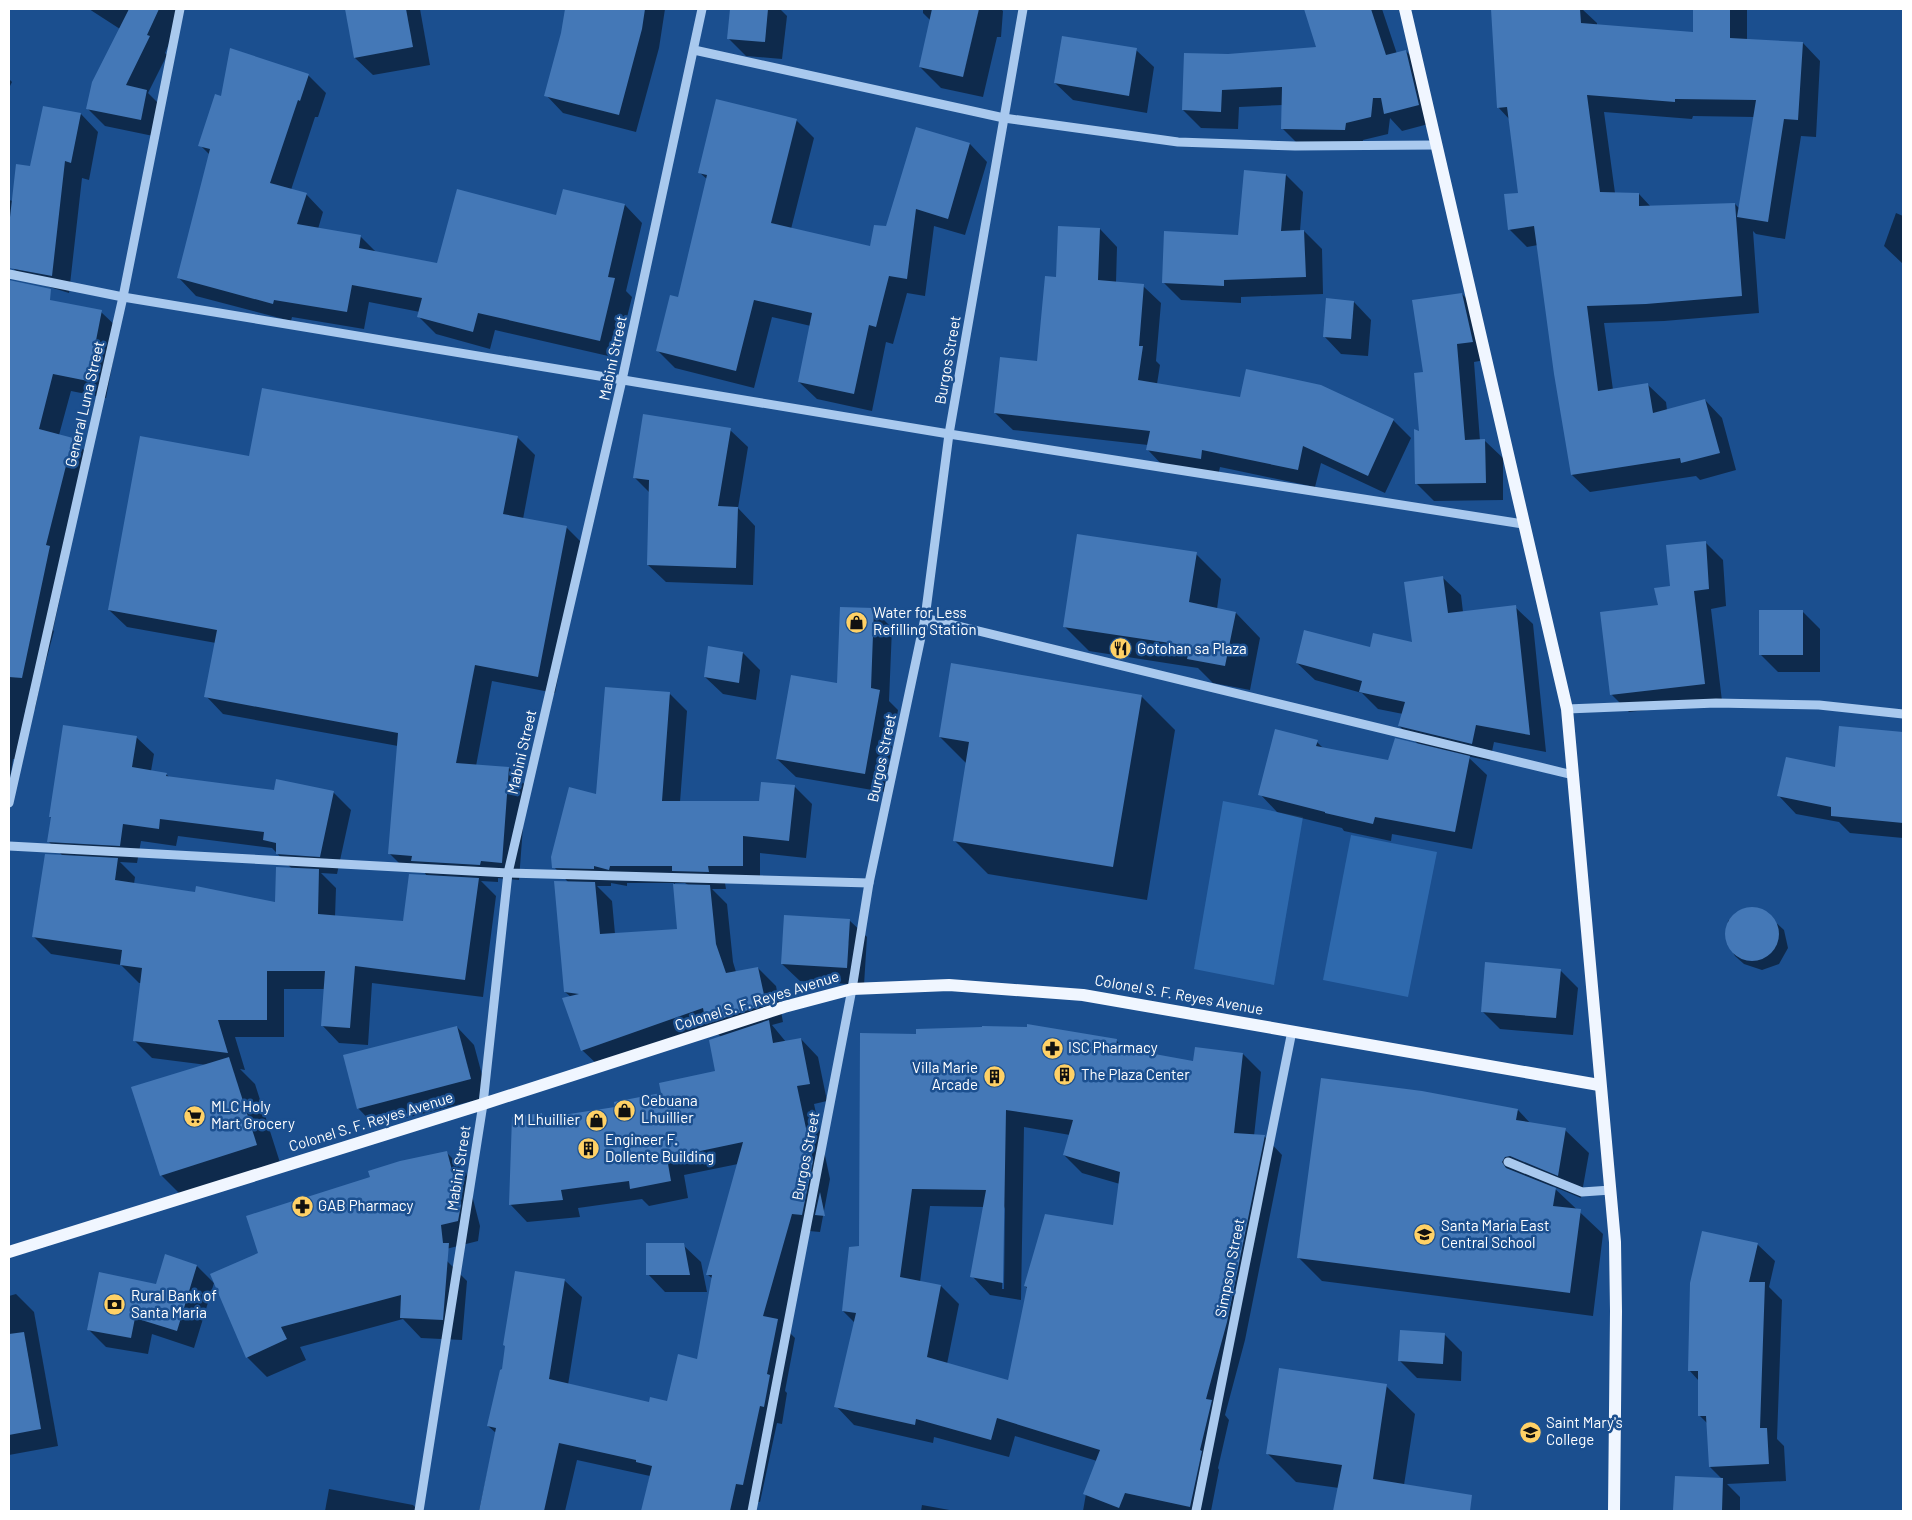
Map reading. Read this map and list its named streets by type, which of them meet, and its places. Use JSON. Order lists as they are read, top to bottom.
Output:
{
  "streets": {
    "main road": ["Colonel S. F. Reyes Avenue"],
    "street": [
      "Mabini Street",
      "Burgos Street",
      "General Luna Street",
      "Simpson Street"
    ]
  },
  "crossings": [
    ["Mabini Street", "Colonel S. F. Reyes Avenue"],
    ["Burgos Street", "Colonel S. F. Reyes Avenue"],
    ["Colonel S. F. Reyes Avenue", "Simpson Street"]
  ],
  "places": {
    "shop": ["Water for Less Refilling Station", "Cebuana Lhuillier", "M Lhuillier"],
    "restaurant": ["Gotohan sa Plaza"],
    "pharmacy": ["ISC Pharmacy", "GAB Pharmacy"],
    "building": ["The Plaza Center", "Villa Marie Arcade", "Engineer F. Dollente Building"],
    "supermarket": ["MLC Holy Mart Grocery"],
    "school or university": ["Santa Maria East Central School", "Saint Mary's College"],
    "bank": ["Rural Bank of Santa Maria"]
  }
}
